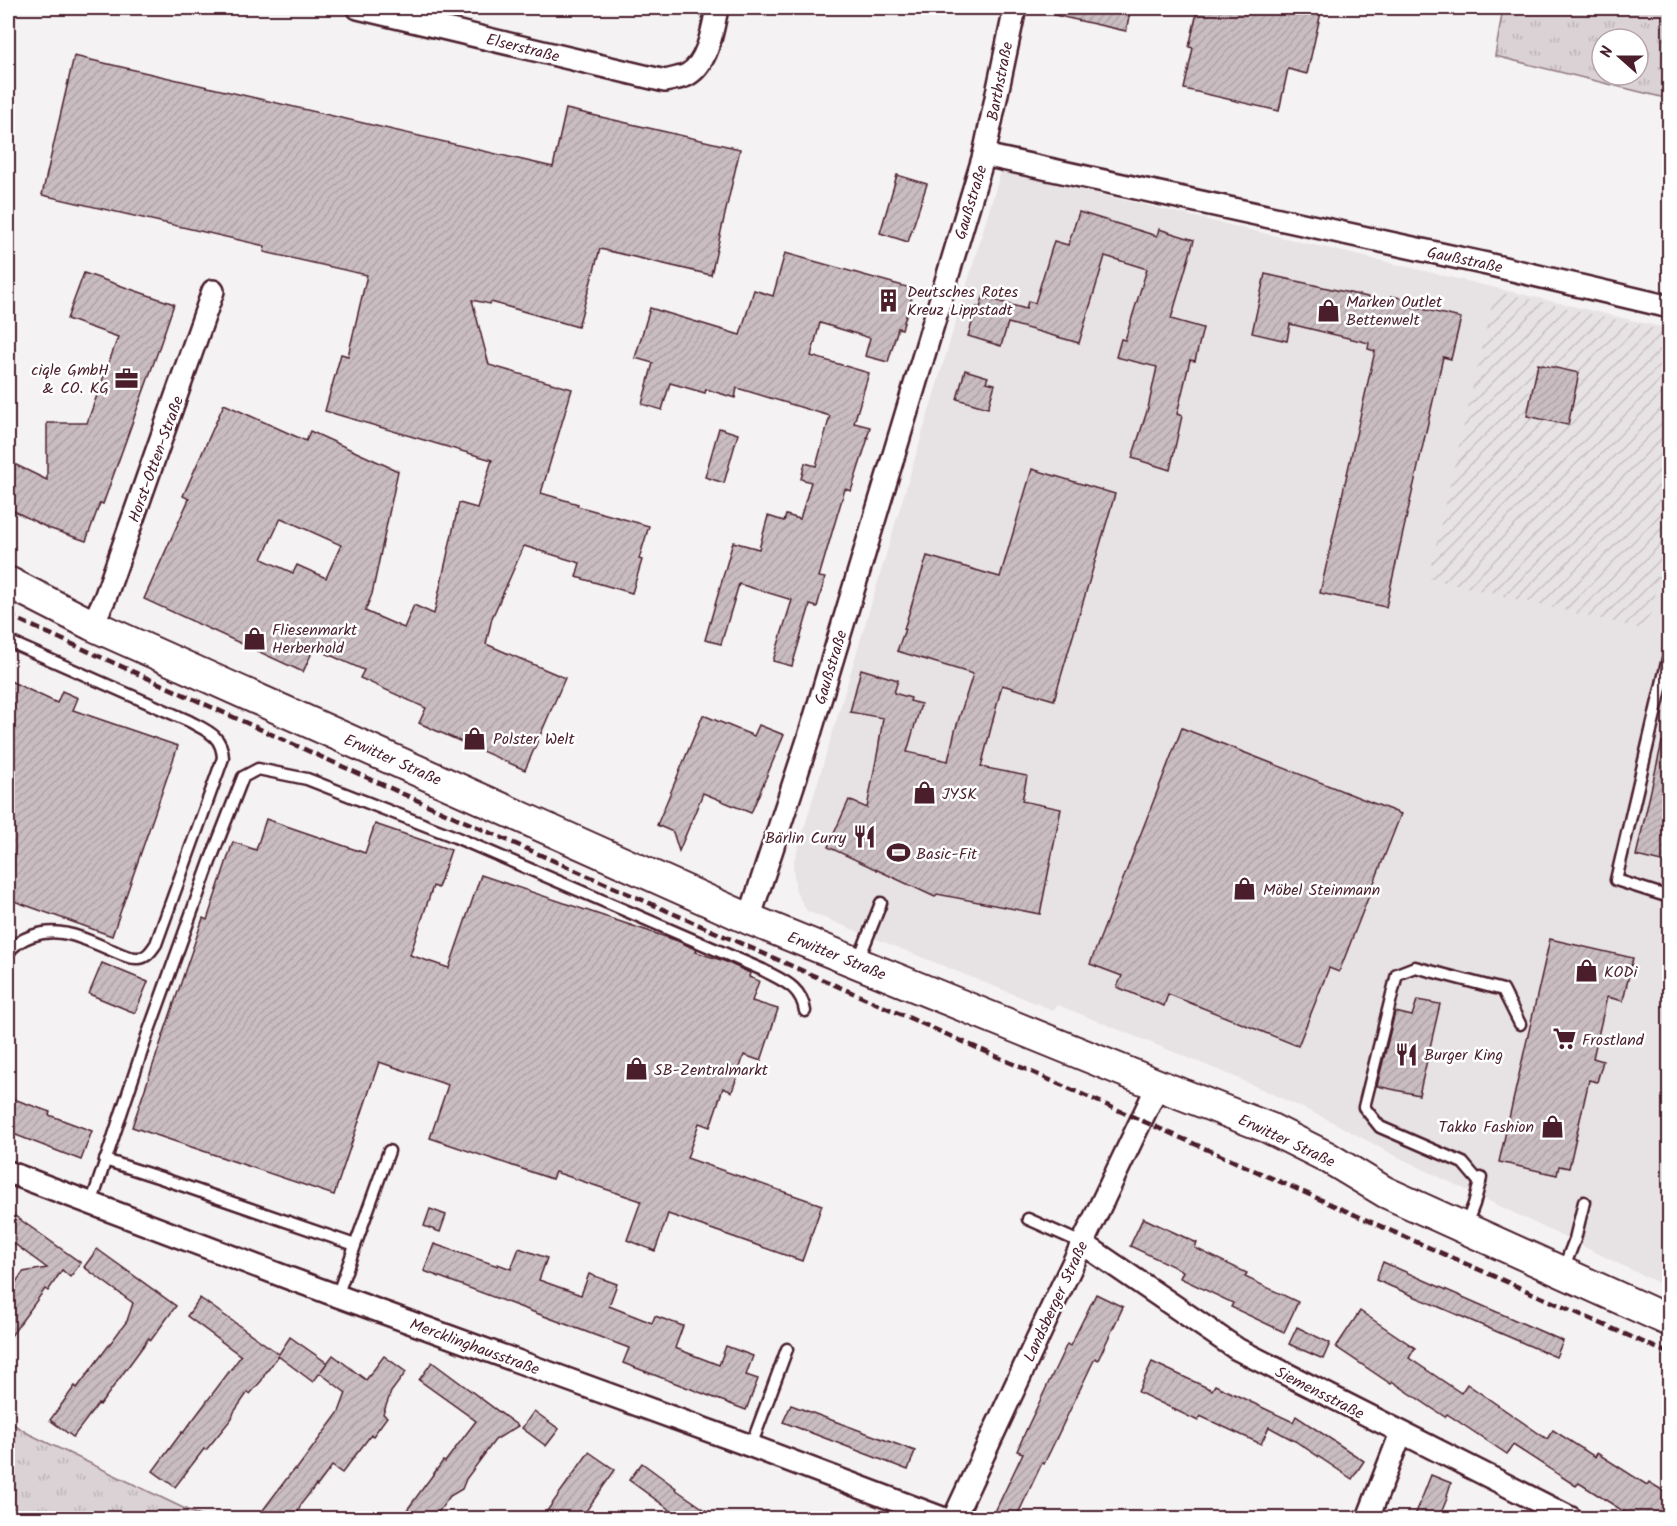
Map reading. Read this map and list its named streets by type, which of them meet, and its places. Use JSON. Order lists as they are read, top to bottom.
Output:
{
  "streets": {
    "main road": ["Erwitter Straße"],
    "street": [
      "Elserstraße",
      "Barthstraße",
      "Gaußstraße",
      "Horst-Otten-Straße",
      "Landsberger Straße",
      "Mercklinghausstraße",
      "Siemensstraße"
    ]
  },
  "crossings": [
    ["Barthstraße", "Gaußstraße"],
    ["Gaußstraße", "Erwitter Straße"],
    ["Horst-Otten-Straße", "Erwitter Straße"],
    ["Erwitter Straße", "Landsberger Straße"],
    ["Landsberger Straße", "Siemensstraße"]
  ],
  "places": {
    "building": ["Deutsches Rotes Kreuz Lippstadt"],
    "shop": [
      "Marken Outlet Bettenwelt",
      "Fliesenmarkt Herberhold",
      "Polster Welt",
      "JYSK",
      "Möbel Steinmann",
      "KODi",
      "SB-Zentralmarkt",
      "Takko Fashion"
    ],
    "office": ["ciqle GmbH & CO. KG"],
    "restaurant": ["Bärlin Curry", "Burger King"],
    "sports": ["Basic-Fit"],
    "supermarket": ["Frostland"]
  },
  "north": "left"
}
